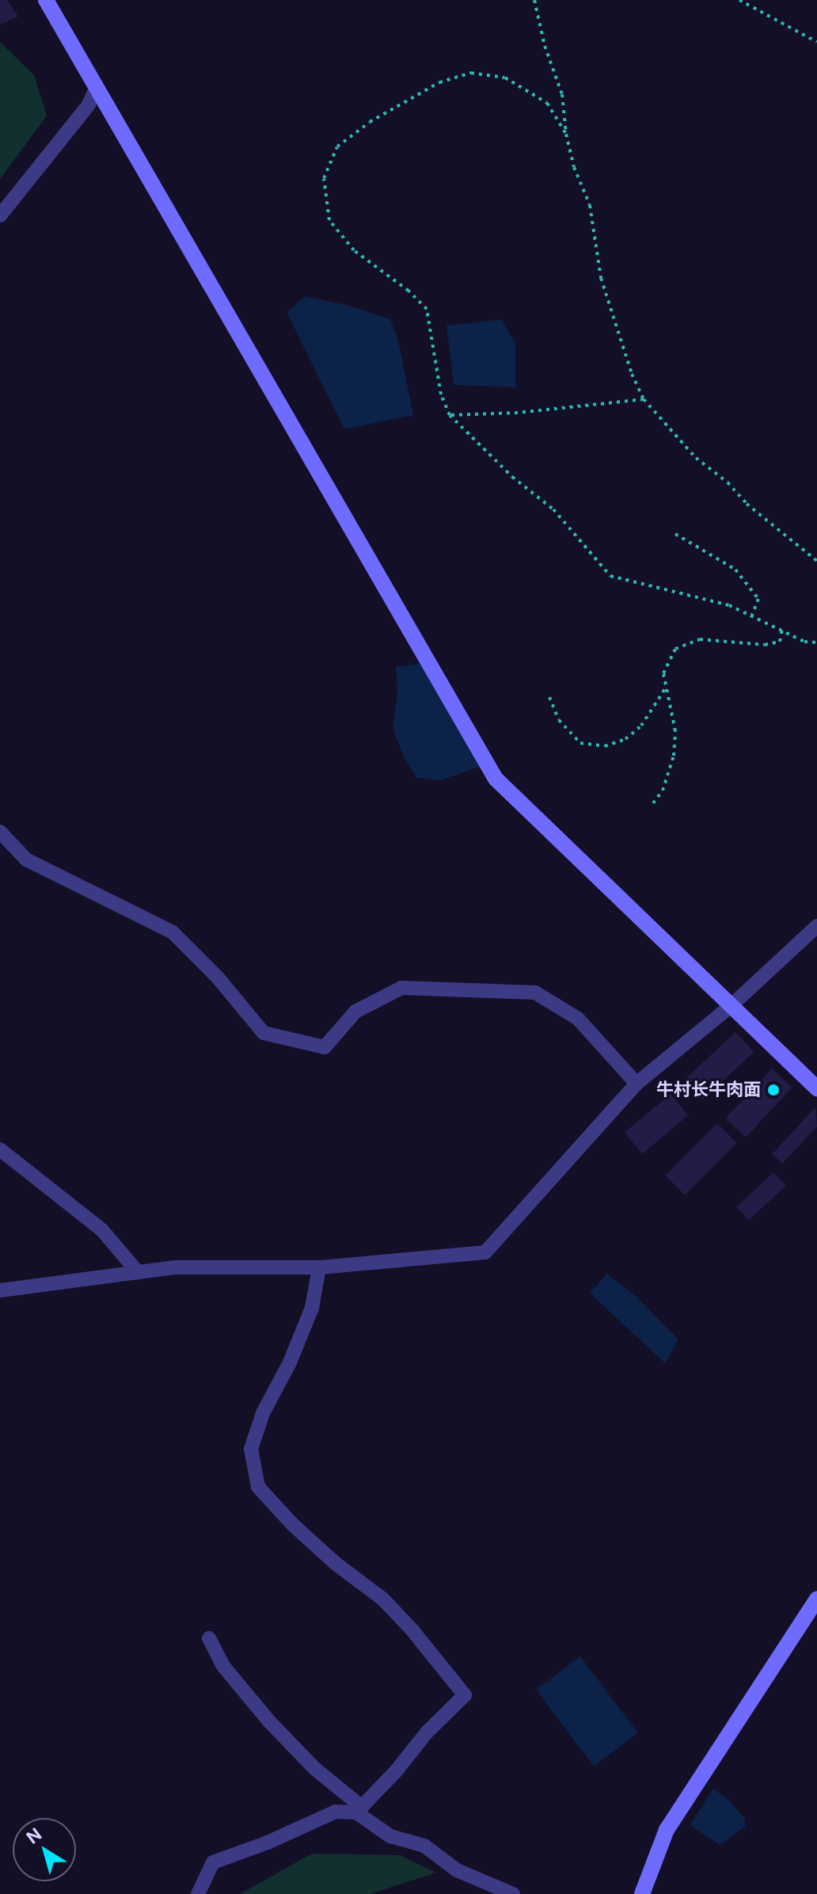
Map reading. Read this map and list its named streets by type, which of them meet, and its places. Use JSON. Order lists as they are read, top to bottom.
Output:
{
  "places": ["牛村长牛肉面"],
  "north": "top left"
}
